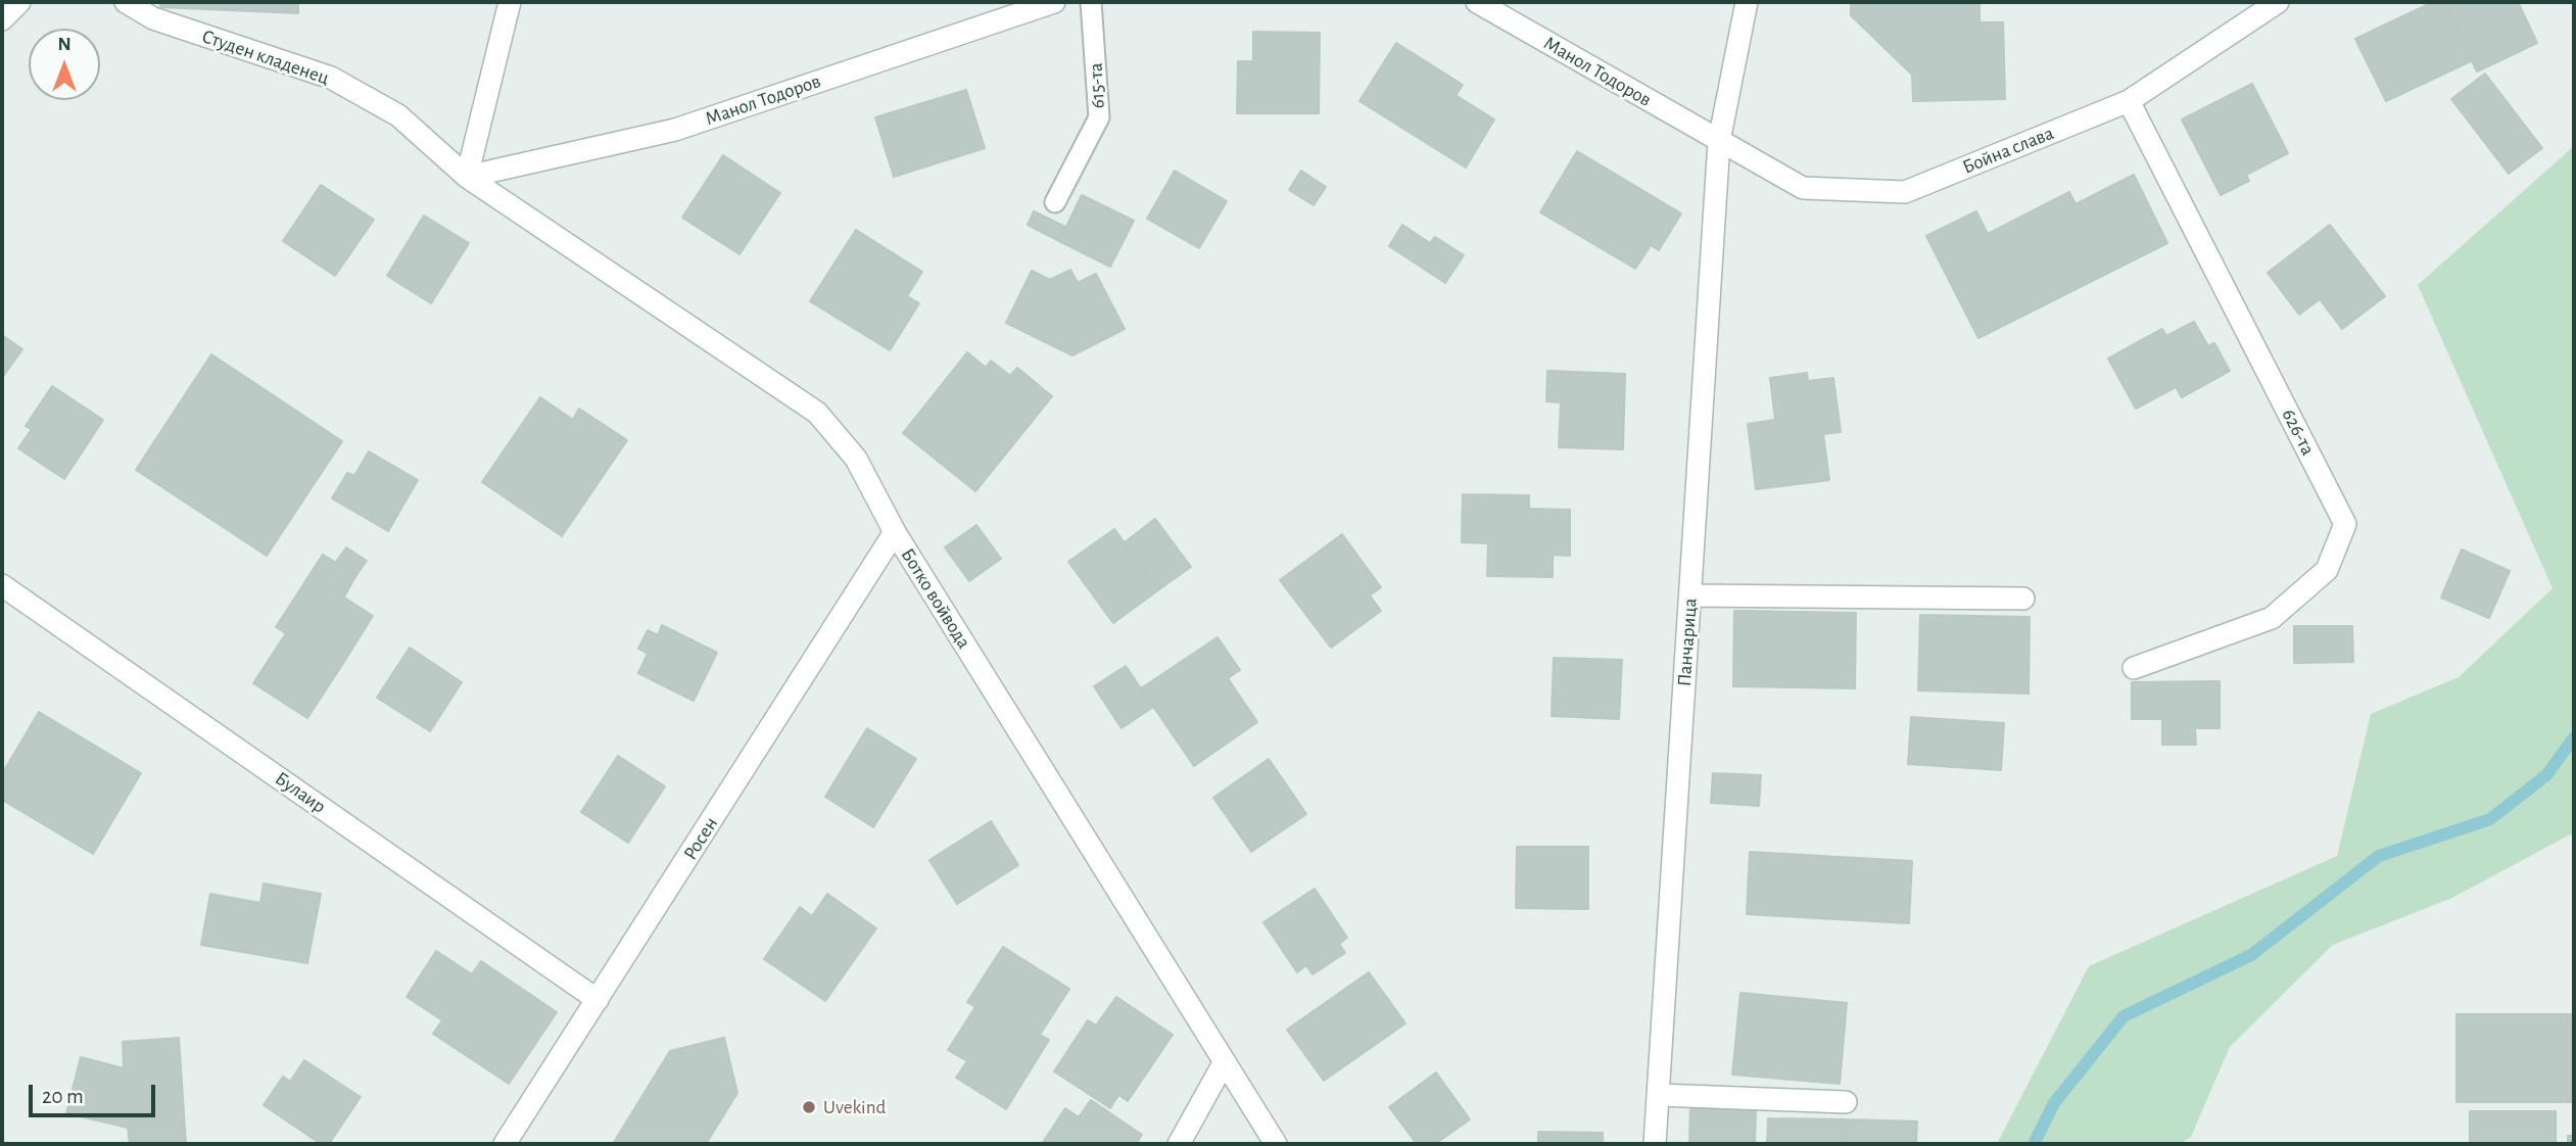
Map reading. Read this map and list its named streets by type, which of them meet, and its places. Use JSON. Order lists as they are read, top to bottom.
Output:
{
  "streets": {
    "street": [
      "Студен кладенец",
      "Манол Тодоров",
      "Бойна слава",
      "626-та",
      "Ботко войвода",
      "Панчарица",
      "Булаир",
      "Росен"
    ],
    "lane": ["615-та"]
  },
  "crossings": [
    ["Студен кладенец", "Манол Тодоров"],
    ["Студен кладенец", "Ботко войвода"],
    ["Манол Тодоров", "Бойна слава"],
    ["Манол Тодоров", "Ботко войвода"],
    ["Манол Тодоров", "Панчарица"],
    ["Бойна слава", "626-та"],
    ["Бойна слава", "Панчарица"],
    ["Ботко войвода", "Росен"],
    ["Булаир", "Росен"]
  ],
  "places": ["Uvekind"],
  "scale_bar": "20 m",
  "north": "top"
}
